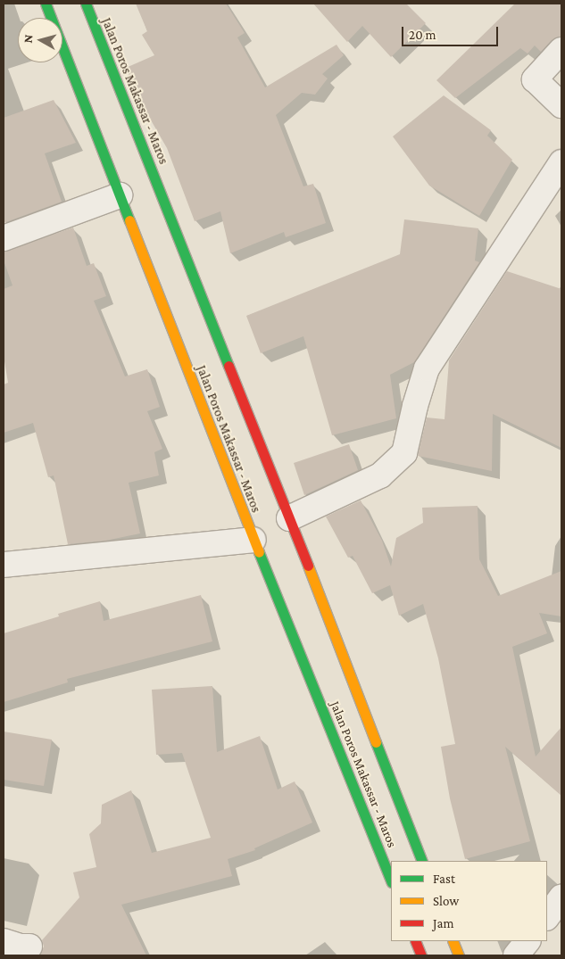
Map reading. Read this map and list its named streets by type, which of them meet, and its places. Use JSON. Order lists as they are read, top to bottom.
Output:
{
  "streets": {
    "highway": ["Jalan Poros Makassar - Maros"]
  },
  "legend": ["Fast", "Slow", "Jam"],
  "scale_bar": "20 m",
  "north": "left"
}
